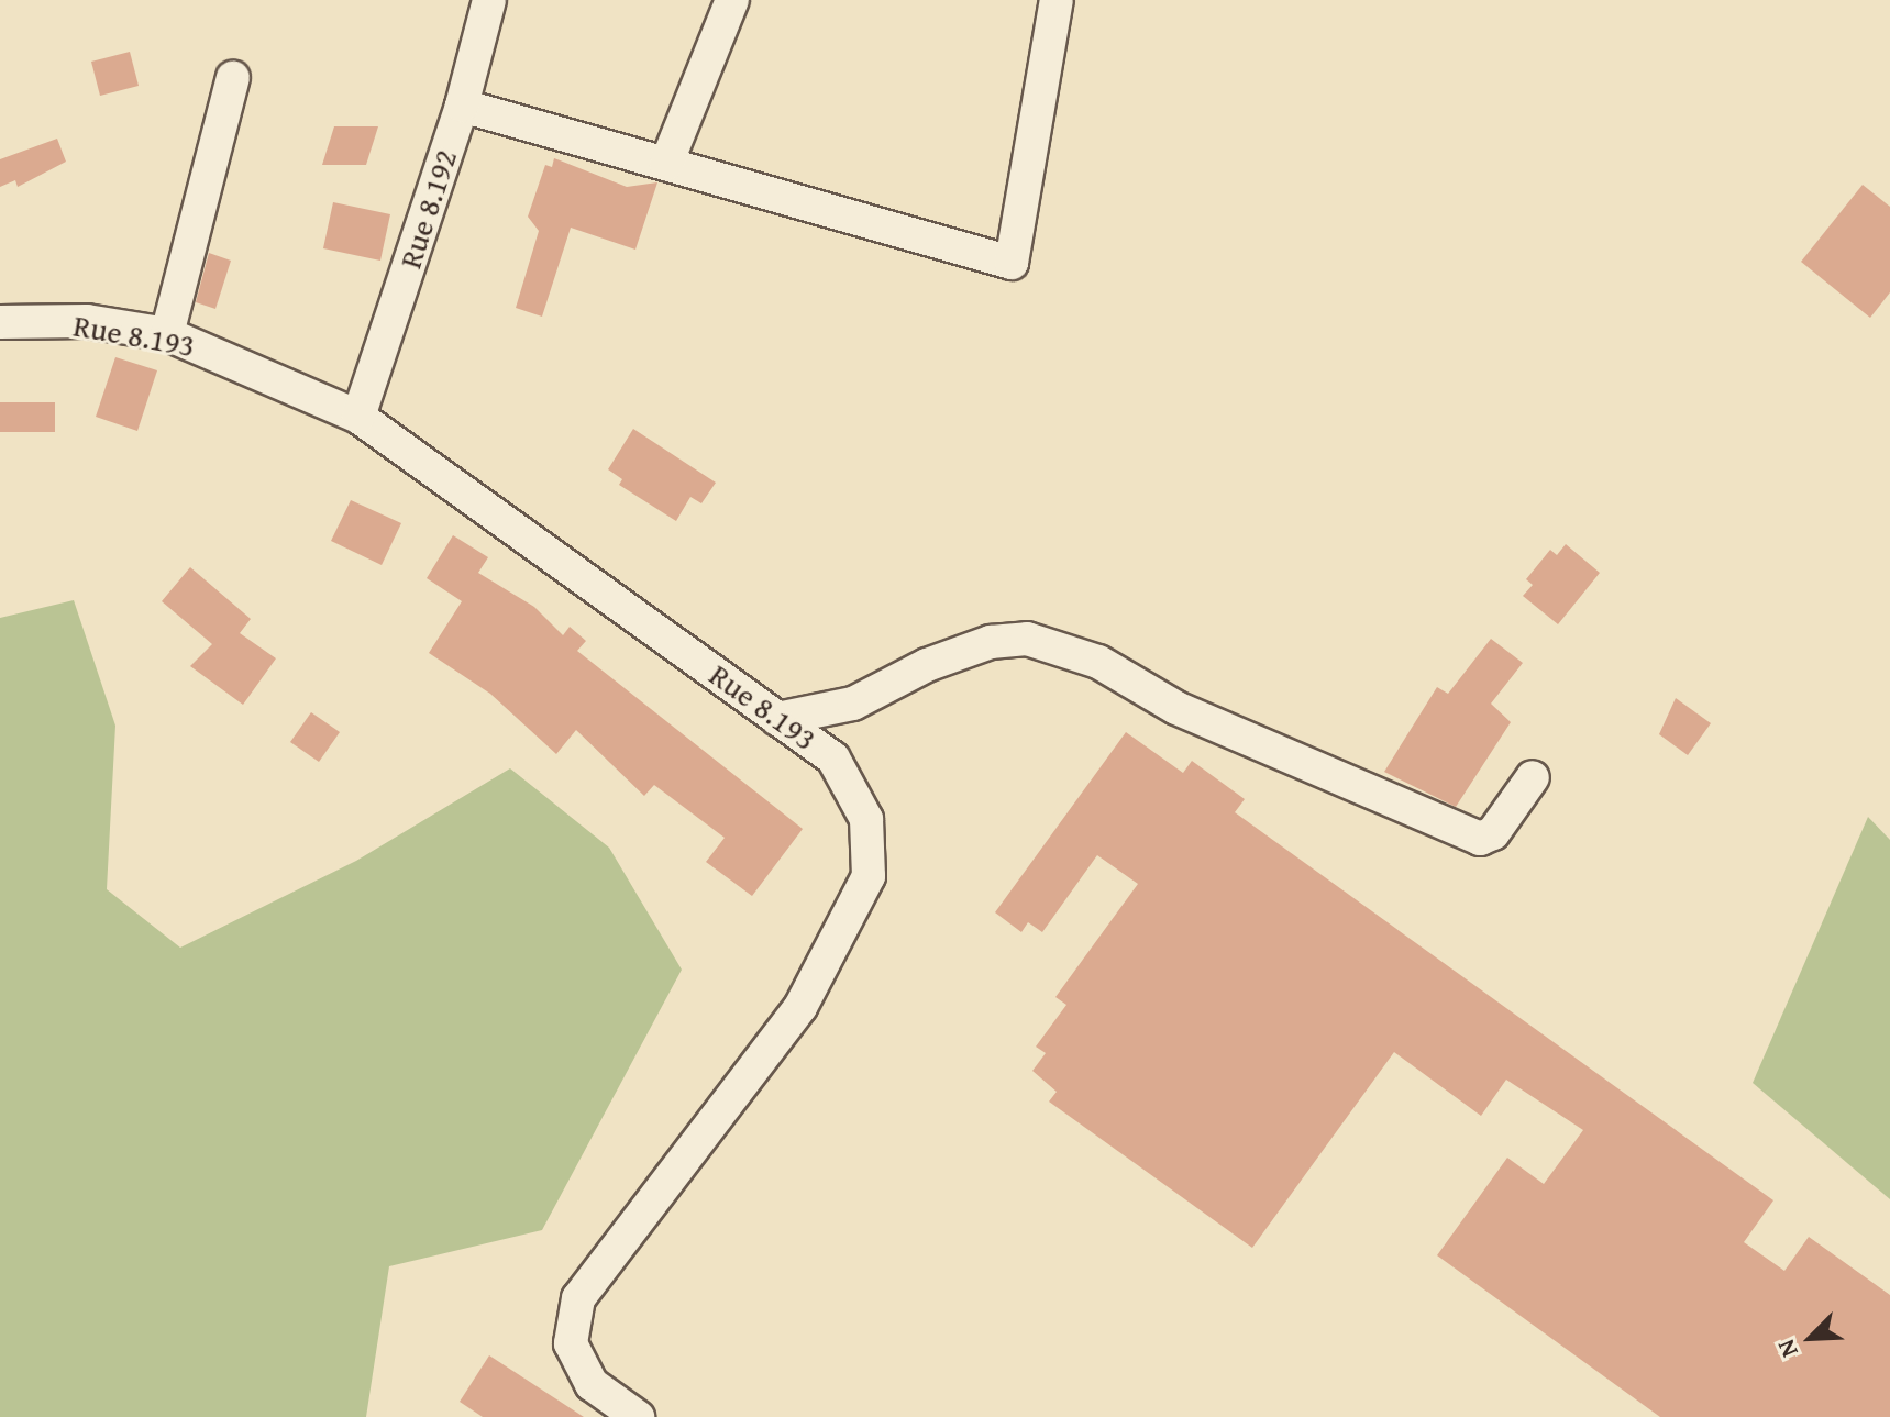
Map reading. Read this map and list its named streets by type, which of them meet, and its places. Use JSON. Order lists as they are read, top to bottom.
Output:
{
  "streets": {
    "street": ["Rue 8.192", "Rue 8.193"]
  },
  "crossings": [
    ["Rue 8.192", "Rue 8.193"]
  ],
  "north": "bottom left"
}
